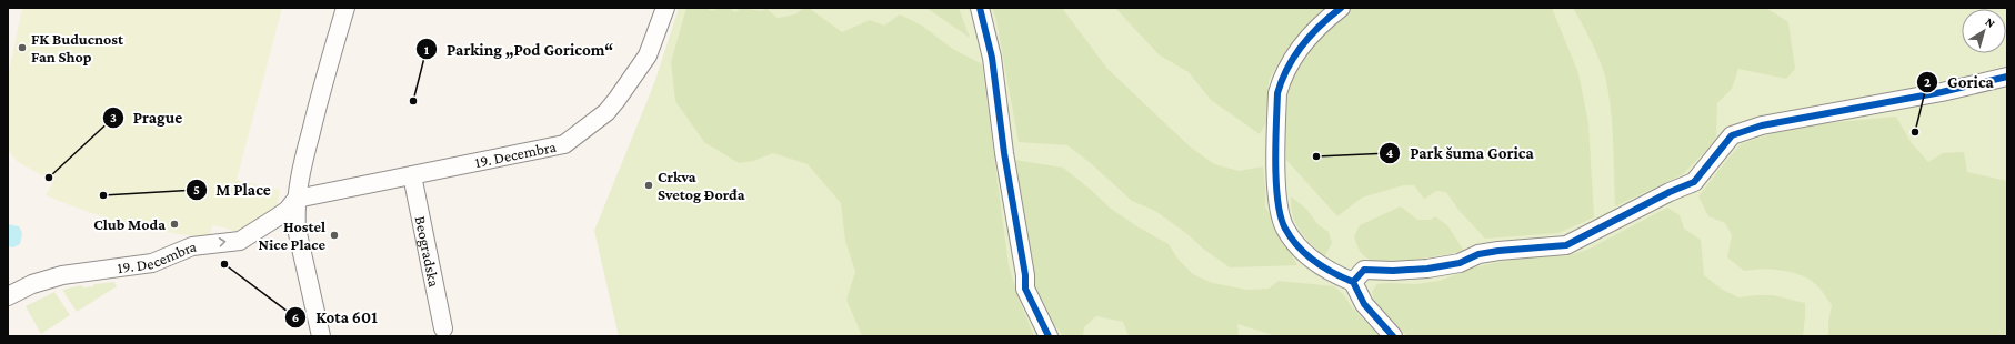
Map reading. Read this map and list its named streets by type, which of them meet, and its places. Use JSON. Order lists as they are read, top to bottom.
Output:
{
  "streets": {
    "street": ["19. Decembra", "Beogradska"]
  },
  "crossings": [
    ["19. Decembra", "Beogradska"]
  ],
  "one_way": ["19. Decembra"],
  "places": [
    "FK Buducnost Fan Shop",
    "Parking „Pod Goricom“",
    "Gorica",
    "Park šuma Gorica",
    "Prague",
    "Crkva Svetog Đorđa",
    "M Place",
    "Club Moda",
    "Hostel Nice Place",
    "Kota 601"
  ],
  "north": "top right"
}
